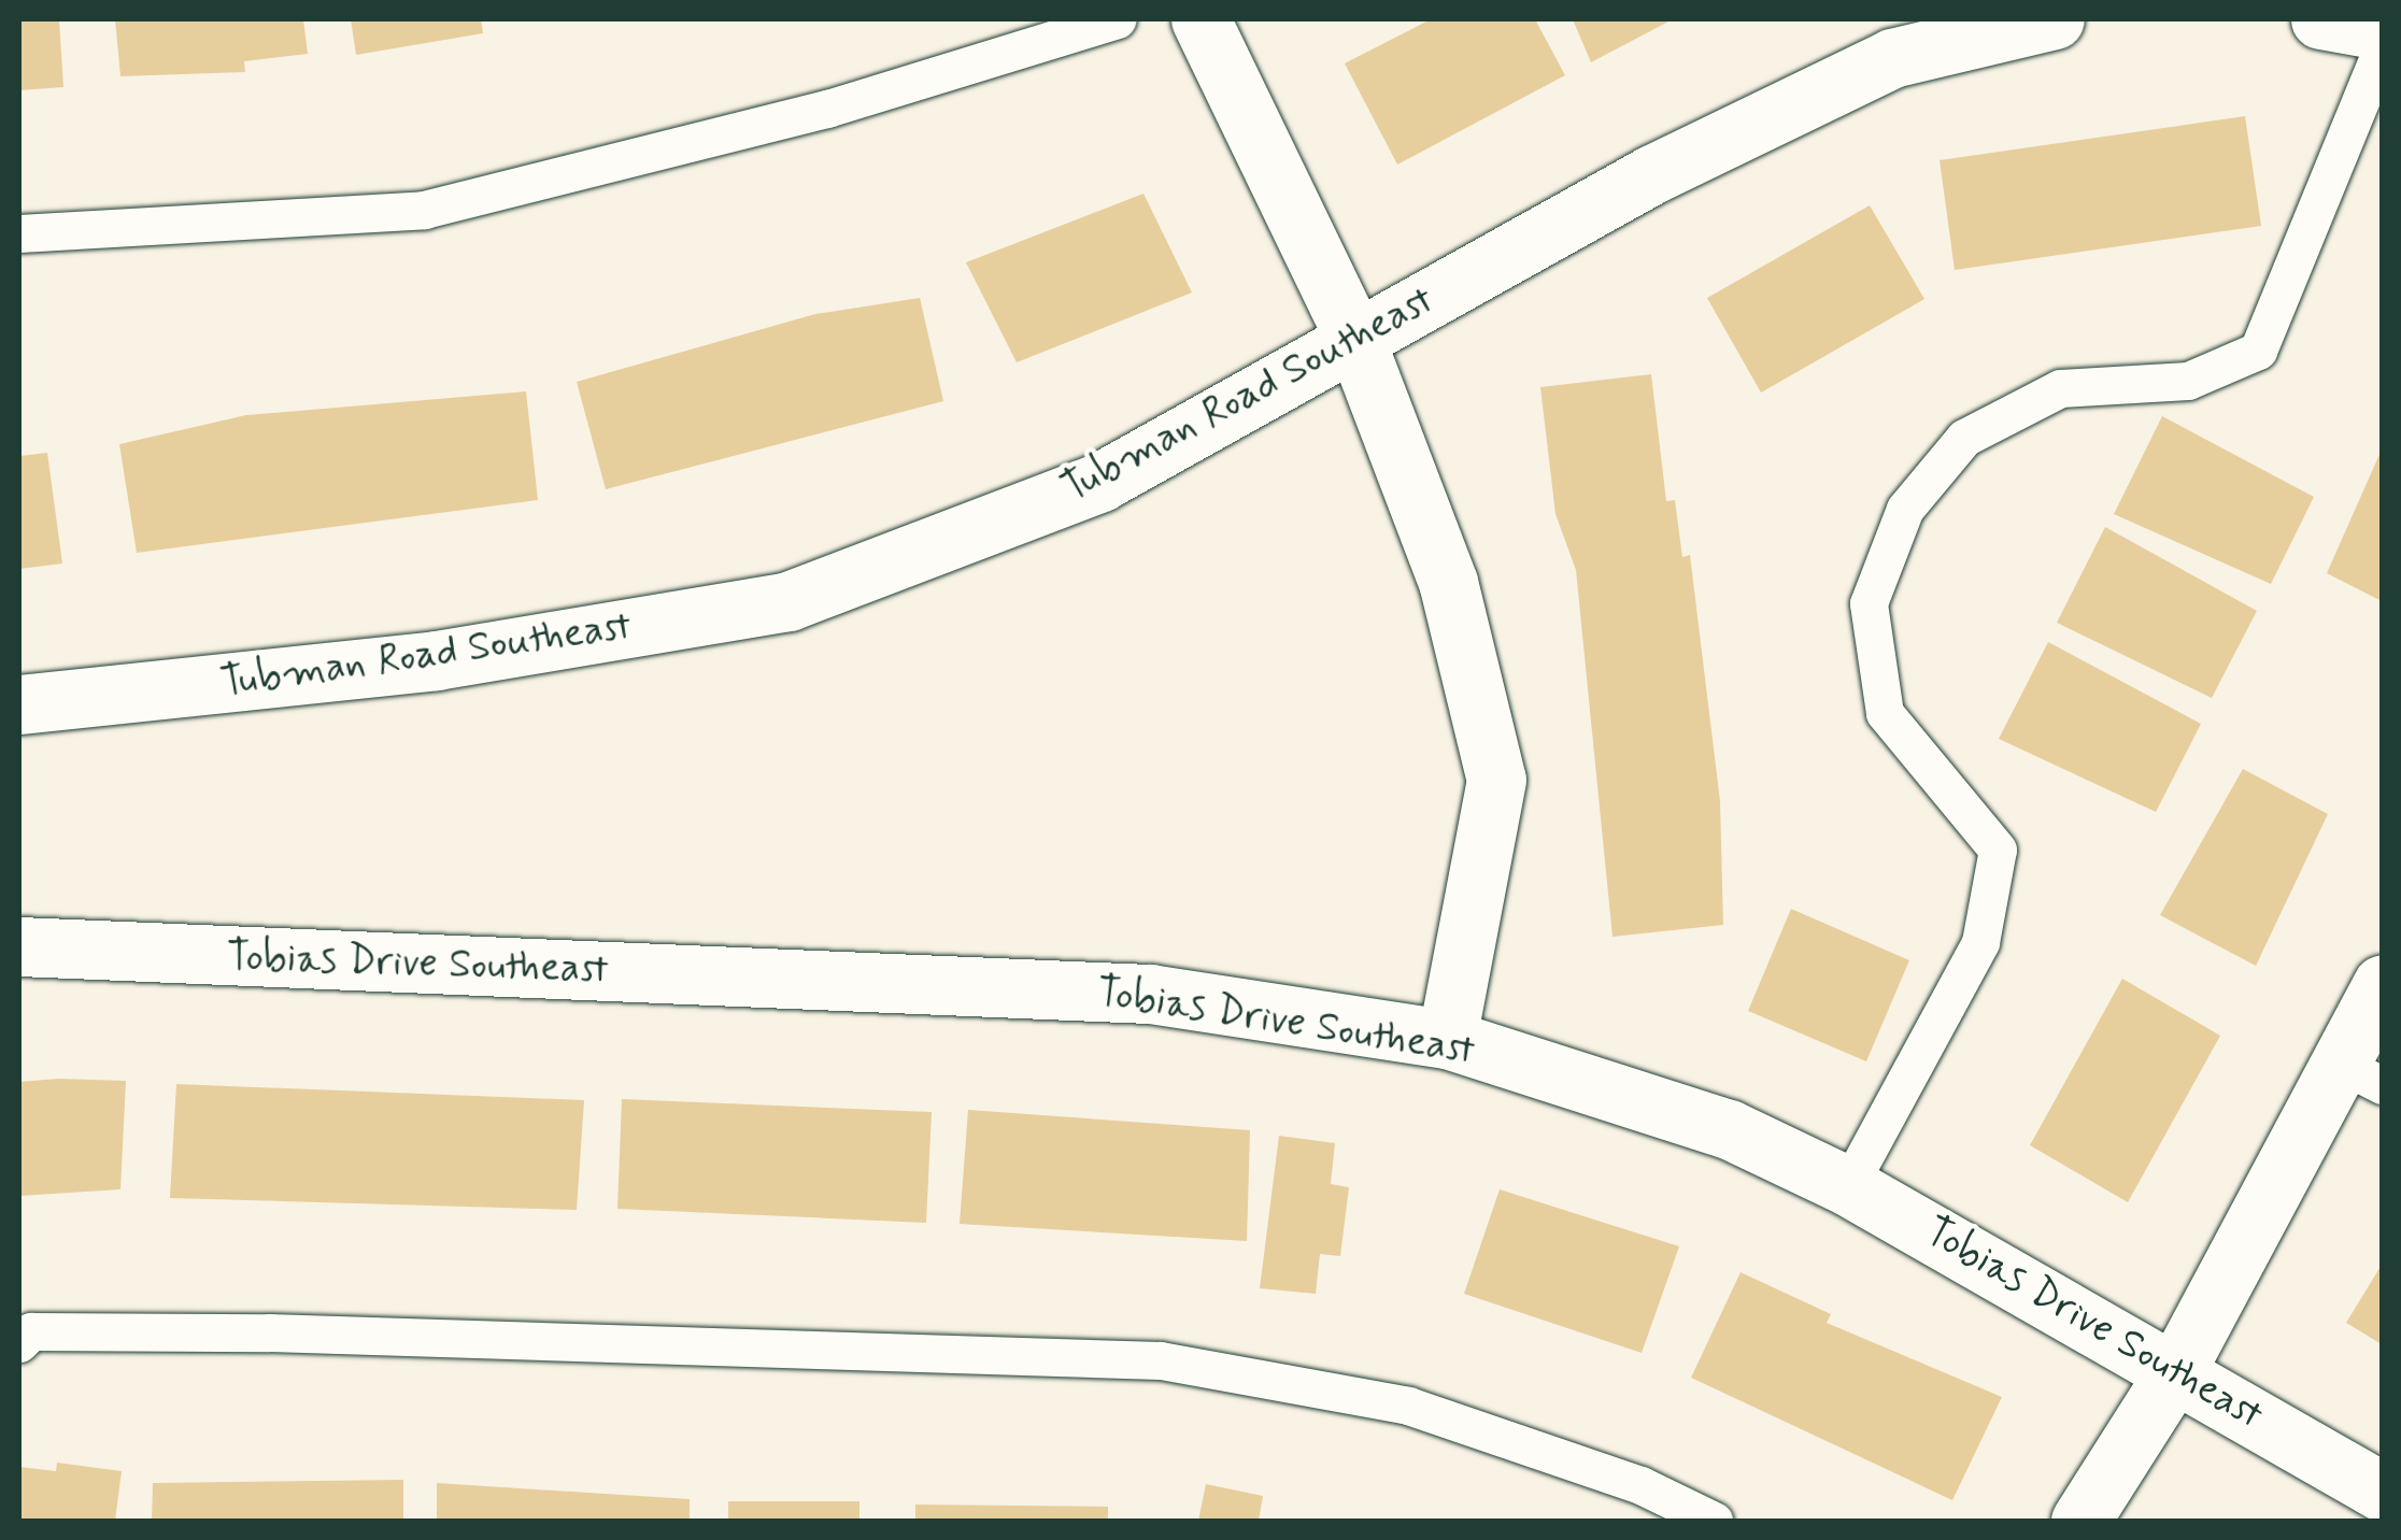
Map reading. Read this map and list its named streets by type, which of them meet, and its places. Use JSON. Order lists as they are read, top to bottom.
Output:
{
  "streets": {
    "street": ["Tubman Road Southeast", "Tobias Drive Southeast"]
  }
}
